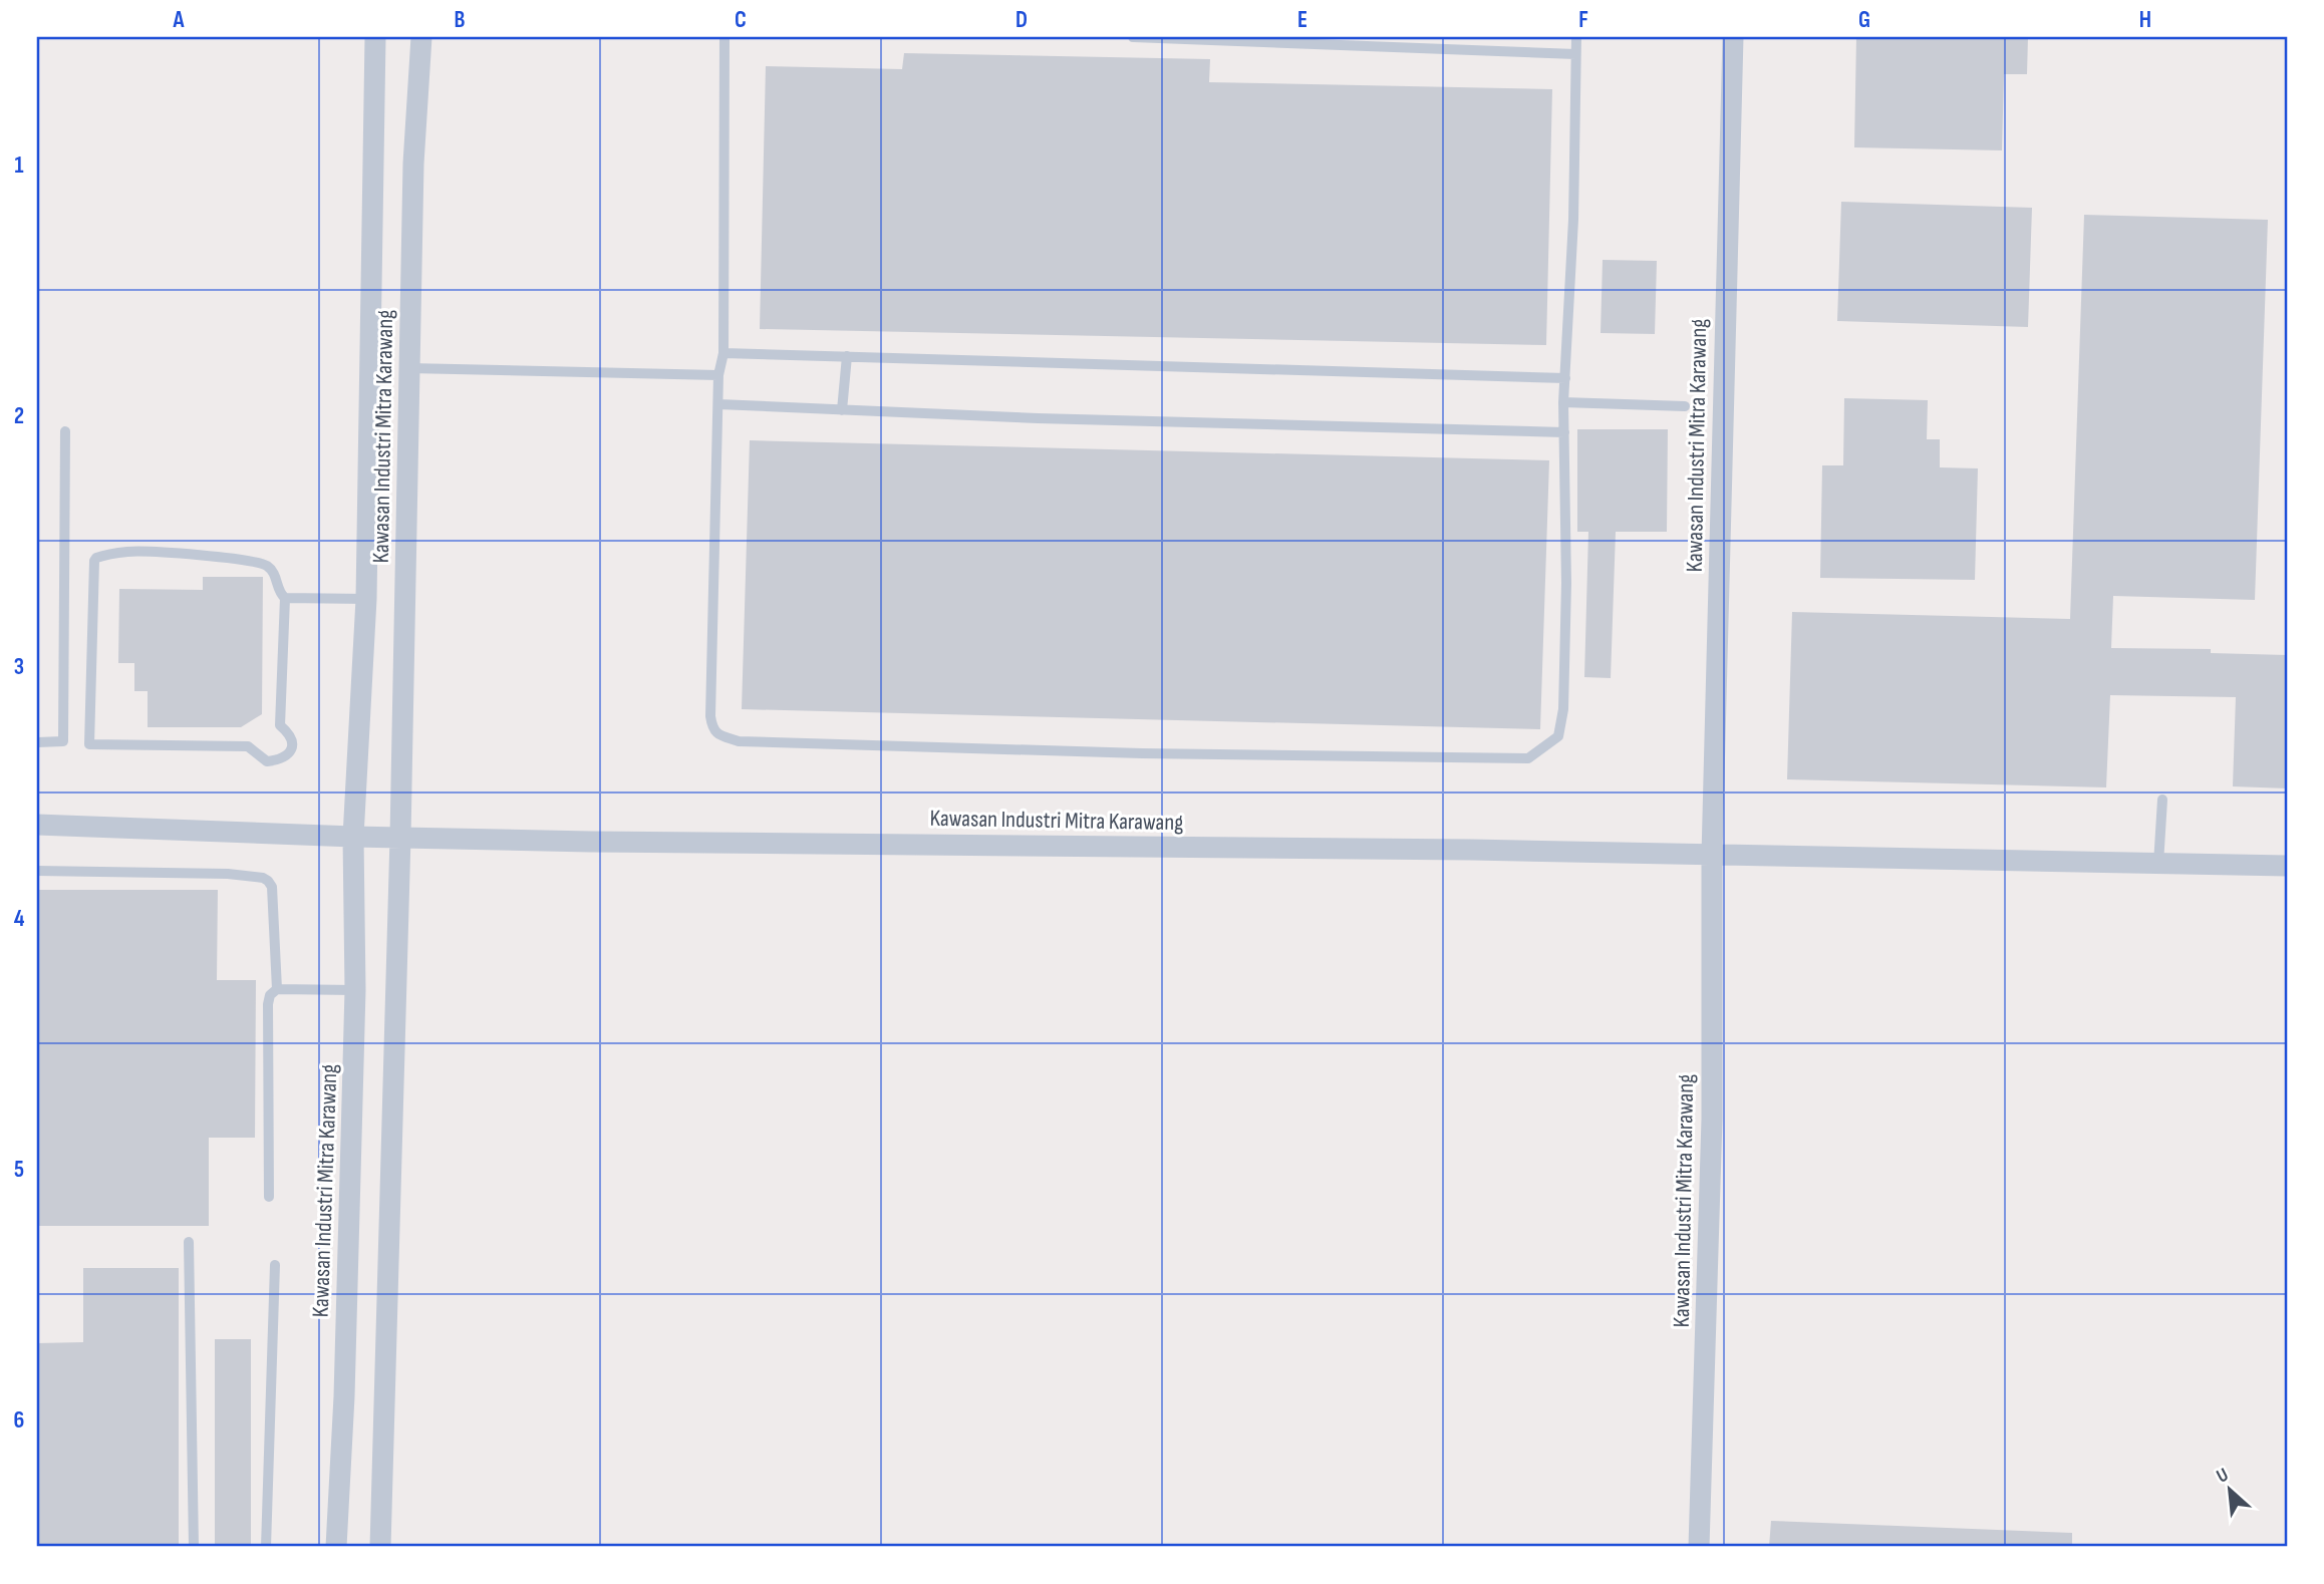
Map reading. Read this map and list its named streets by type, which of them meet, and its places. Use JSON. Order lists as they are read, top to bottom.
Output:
{
  "streets": {
    "street": ["Kawasan Industri Mitra Karawang"]
  },
  "north": "top left",
  "grid": {
    "columns": [
      "A",
      "B",
      "C",
      "D",
      "E",
      "F",
      "G",
      "H"
    ],
    "rows": [
      "1",
      "2",
      "3",
      "4",
      "5",
      "6"
    ]
  }
}
